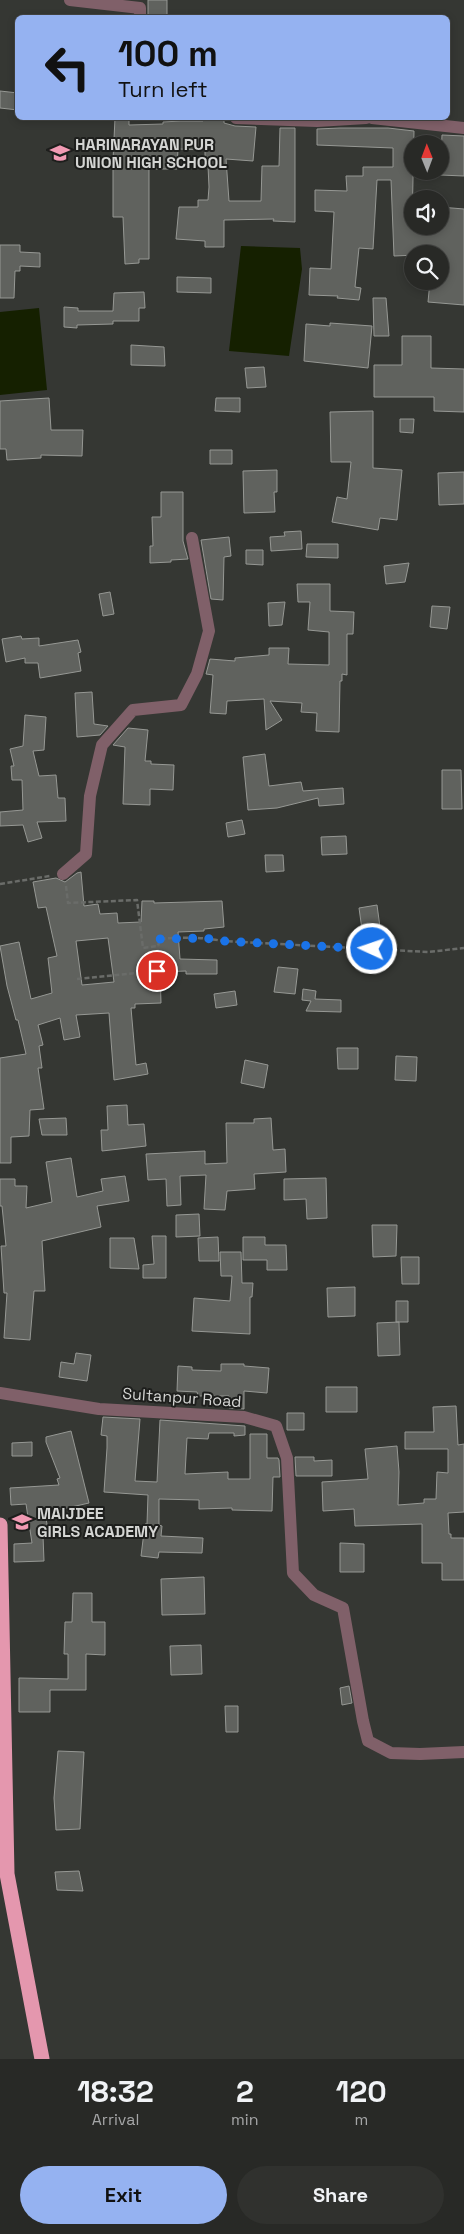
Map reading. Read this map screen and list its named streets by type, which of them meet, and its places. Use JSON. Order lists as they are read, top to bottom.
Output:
{
  "streets": {
    "street": ["Sultanpur Road"]
  },
  "places": {
    "school or university": ["HARINARAYAN PUR UNION HIGH SCHOOL", "MAIJDEE GIRLS ACADEMY"]
  },
  "north": "top",
  "page": {
    "turn": ["100 m", "Turn left"],
    "eta": [
      "18:32",
      "Arrival",
      "2",
      "min",
      "120",
      "m"
    ],
    "buttons": ["Exit", "Share"]
  }
}
